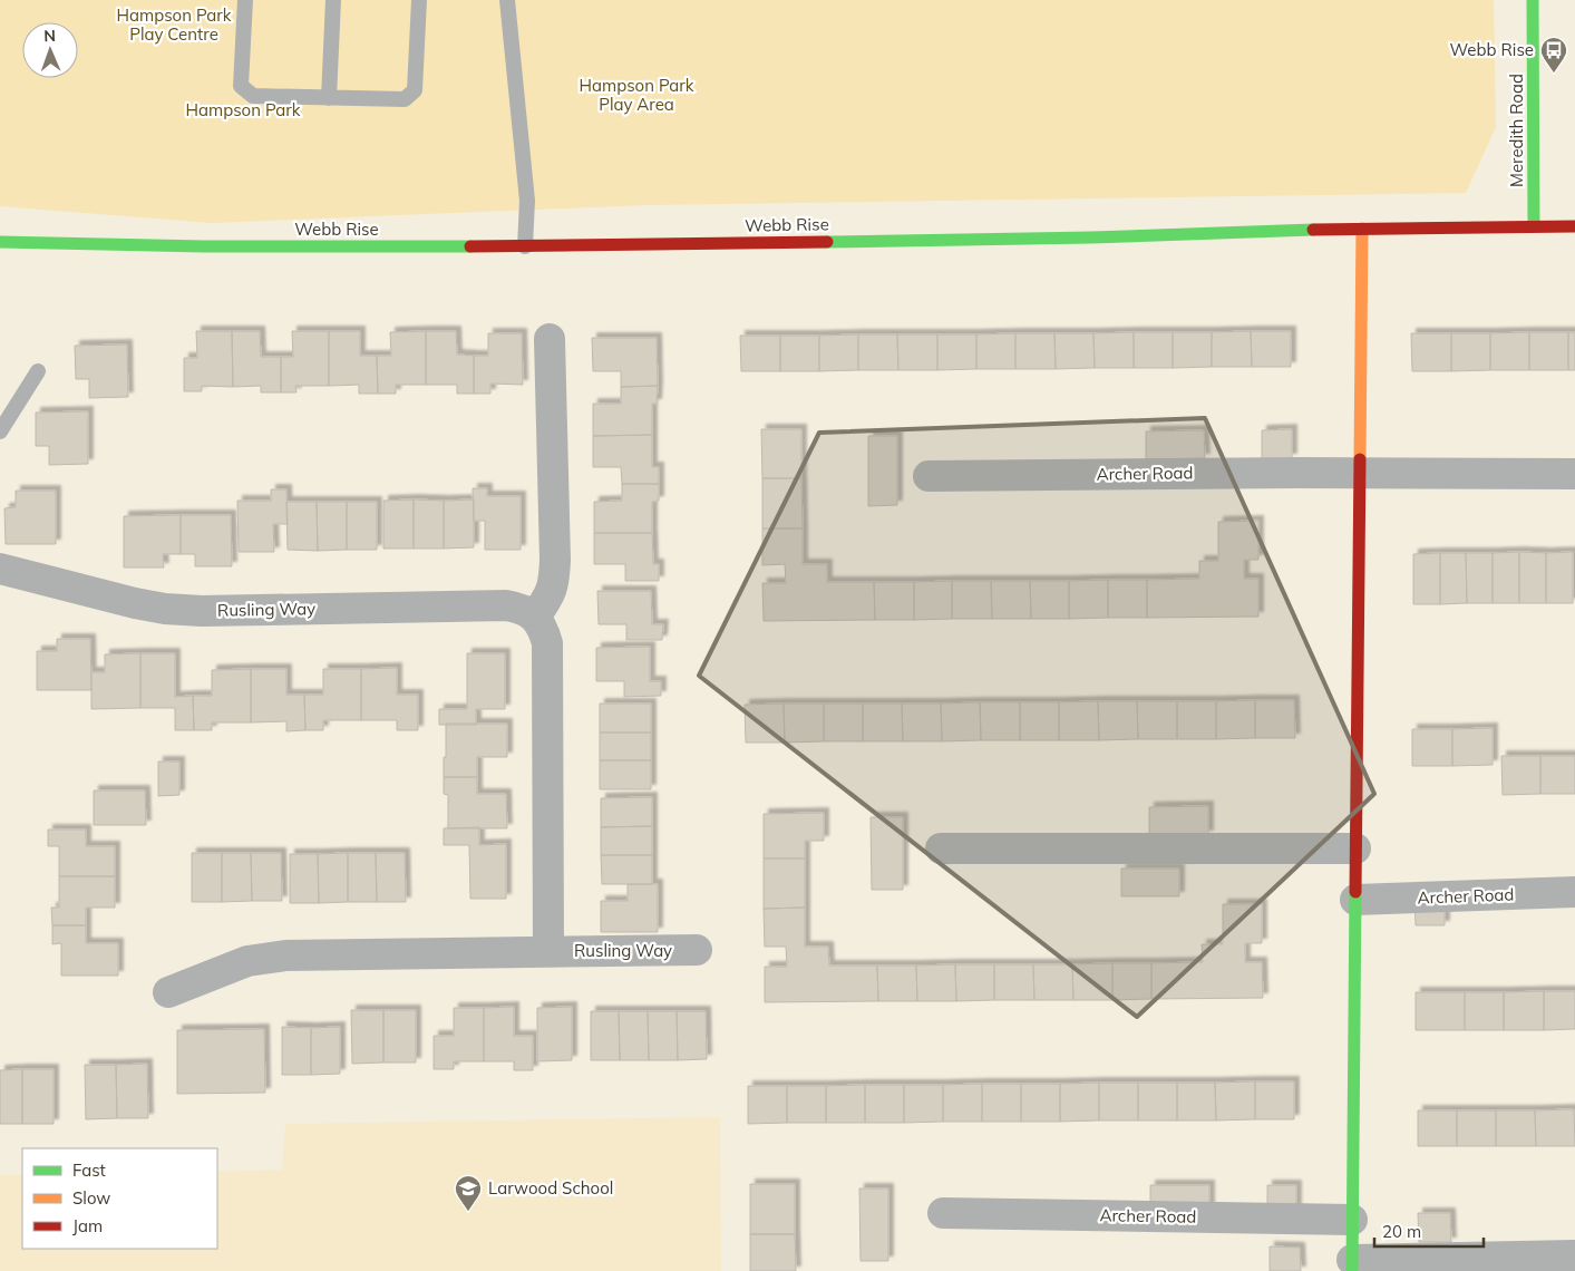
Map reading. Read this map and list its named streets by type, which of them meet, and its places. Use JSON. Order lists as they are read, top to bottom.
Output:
{
  "streets": {
    "street": [
      "Meredith Road",
      "Webb Rise",
      "Archer Road",
      "Rusling Way"
    ]
  },
  "crossings": [
    ["Meredith Road", "Webb Rise"]
  ],
  "parks": ["Hampson Park Play Centre", "Hampson Park Play Area", "Hampson Park"],
  "places": {
    "bus stop": ["Webb Rise"],
    "school or university": ["Larwood School"]
  },
  "legend": ["Fast", "Slow", "Jam"],
  "scale_bar": "20 m",
  "north": "top"
}
